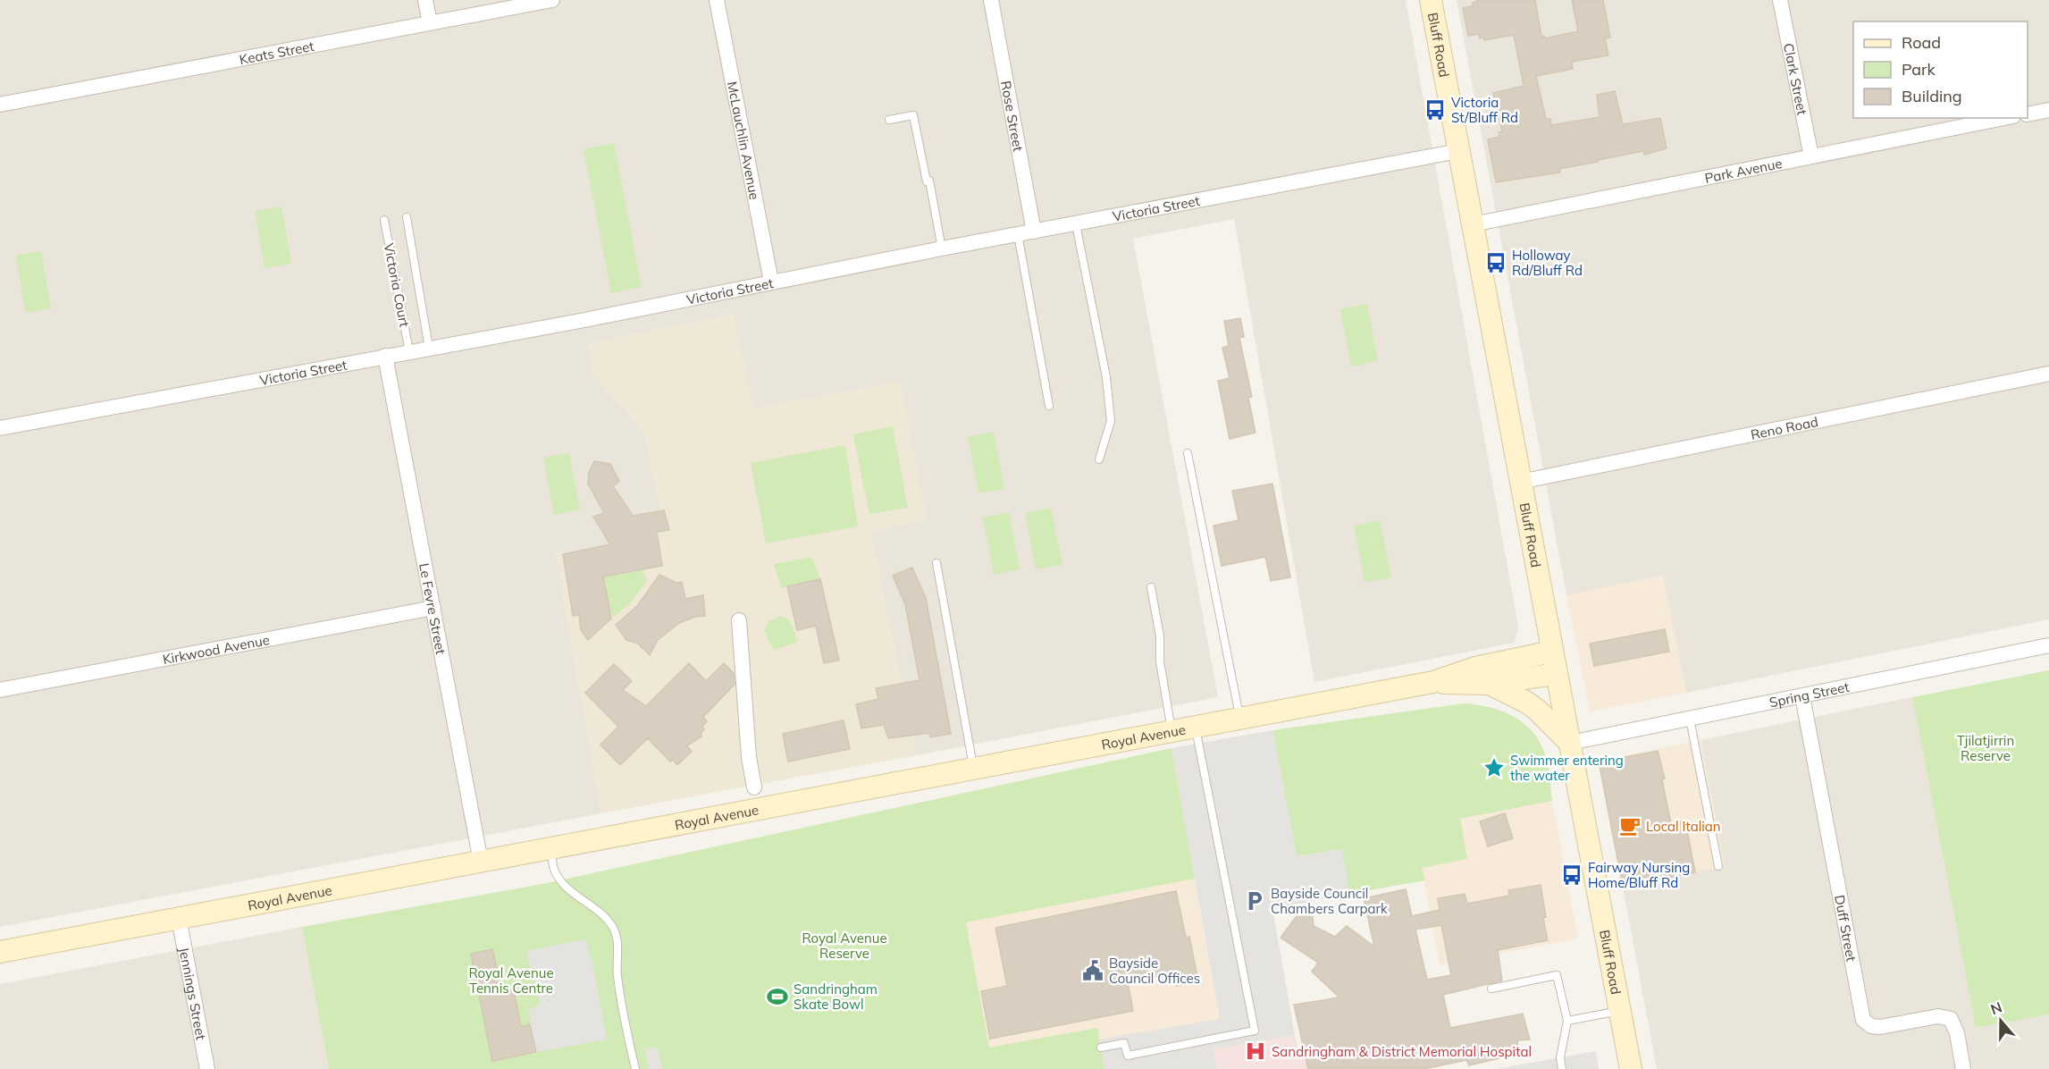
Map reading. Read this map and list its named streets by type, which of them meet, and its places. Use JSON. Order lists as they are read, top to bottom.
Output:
{
  "streets": {
    "street": [
      "Bluff Road",
      "Keats Street",
      "Clark Street",
      "Rose Street",
      "McLauchlin Avenue",
      "Park Avenue",
      "Victoria Street",
      "Reno Road",
      "Le Fevre Street",
      "Kirkwood Avenue",
      "Spring Street",
      "Royal Avenue",
      "Duff Street",
      "Jennings Street"
    ],
    "lane": ["Victoria Court"]
  },
  "crossings": [
    ["Bluff Road", "Park Avenue"],
    ["Bluff Road", "Victoria Street"],
    ["Bluff Road", "Reno Road"],
    ["Bluff Road", "Spring Street"],
    ["Bluff Road", "Royal Avenue"],
    ["Clark Street", "Park Avenue"],
    ["Rose Street", "Victoria Street"],
    ["McLauchlin Avenue", "Victoria Street"],
    ["Victoria Street", "Victoria Court"],
    ["Victoria Street", "Le Fevre Street"],
    ["Le Fevre Street", "Kirkwood Avenue"],
    ["Le Fevre Street", "Royal Avenue"],
    ["Spring Street", "Duff Street"],
    ["Royal Avenue", "Jennings Street"]
  ],
  "parks": ["Tjilatjirrin Reserve", "Royal Avenue Reserve", "Royal Avenue Tennis Centre"],
  "places": {
    "bus stop": ["Victoria St/Bluff Rd", "Holloway Rd/Bluff Rd", "Fairway Nursing Home/Bluff Rd"],
    "place": ["Swimmer entering the water"],
    "cafe": ["Local Italian"],
    "parking": ["Bayside Council Chambers Carpark"],
    "public building": ["Bayside Council Offices"],
    "sports": ["Sandringham Skate Bowl"],
    "hospital": ["Sandringham & District Memorial Hospital"]
  },
  "legend": ["Road", "Park", "Building"],
  "north": "top"
}
